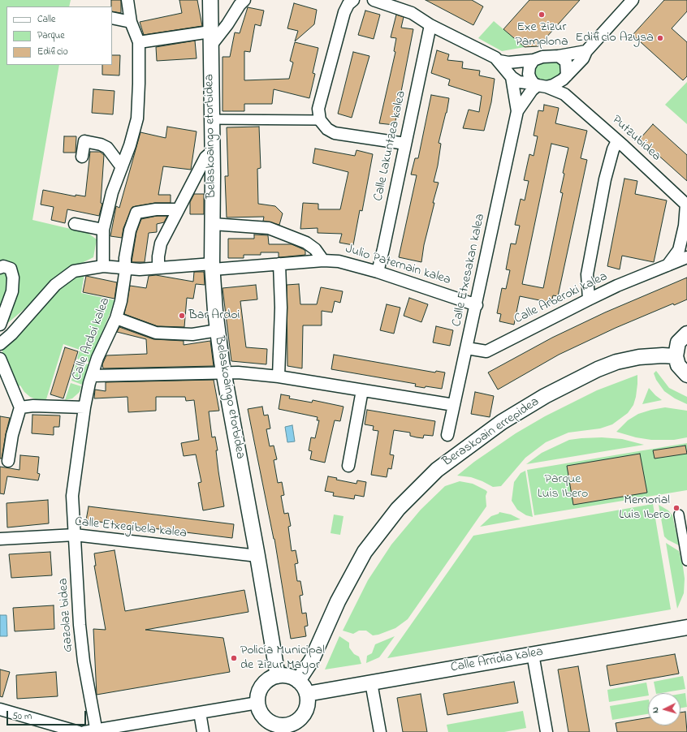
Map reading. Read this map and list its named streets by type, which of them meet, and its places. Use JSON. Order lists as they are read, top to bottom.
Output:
{
  "streets": {
    "street": [
      "Belaskoaingo etorbidea",
      "Putzubidea",
      "Calle Lakuntzea kalea",
      "Julio Paternain kalea",
      "Calle Etxesakan kalea",
      "Calle Arberoki kalea",
      "Calle Ardoi kalea",
      "Beraskoain errepidea",
      "Calle Etxegibela kalea",
      "Gazolaz bidea",
      "Calle Arridia kalea"
    ]
  },
  "crossings": [
    ["Belaskoaingo etorbidea", "Julio Paternain kalea"],
    ["Belaskoaingo etorbidea", "Beraskoain errepidea"],
    ["Belaskoaingo etorbidea", "Calle Etxegibela kalea"],
    ["Belaskoaingo etorbidea", "Calle Arridia kalea"],
    ["Putzubidea", "Calle Etxesakan kalea"],
    ["Calle Lakuntzea kalea", "Julio Paternain kalea"],
    ["Julio Paternain kalea", "Calle Etxesakan kalea"],
    ["Julio Paternain kalea", "Calle Ardoi kalea"],
    ["Calle Etxesakan kalea", "Calle Arberoki kalea"],
    ["Calle Ardoi kalea", "Gazolaz bidea"],
    ["Beraskoain errepidea", "Calle Arridia kalea"],
    ["Calle Etxegibela kalea", "Gazolaz bidea"]
  ],
  "parks": ["Parque Luis Ibero"],
  "places": [
    "Exe Zizur Pamplona",
    "Edificio Azysa",
    "Bar Ardoi",
    "Memorial Luis Ibero",
    "Policía Municipal de Zizur Mayor"
  ],
  "legend": ["Calle", "Parque", "Edificio"],
  "scale_bar": "50 m",
  "north": "left"
}
